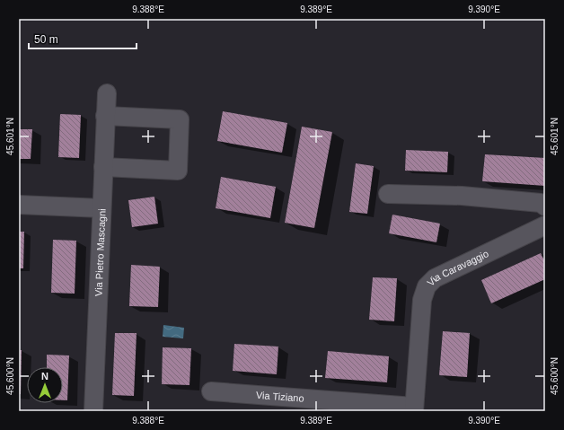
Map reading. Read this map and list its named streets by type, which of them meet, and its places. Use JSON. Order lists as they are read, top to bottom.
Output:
{
  "streets": {
    "street": ["Via Pietro Mascagni", "Via Caravaggio", "Via Tiziano"]
  },
  "crossings": [
    ["Via Caravaggio", "Via Tiziano"]
  ],
  "scale_bar": "50 m",
  "north": "top",
  "coordinates": [
    "9.388°E",
    "9.389°E",
    "9.390°E",
    "45.601°N",
    "45.600°N"
  ]
}
